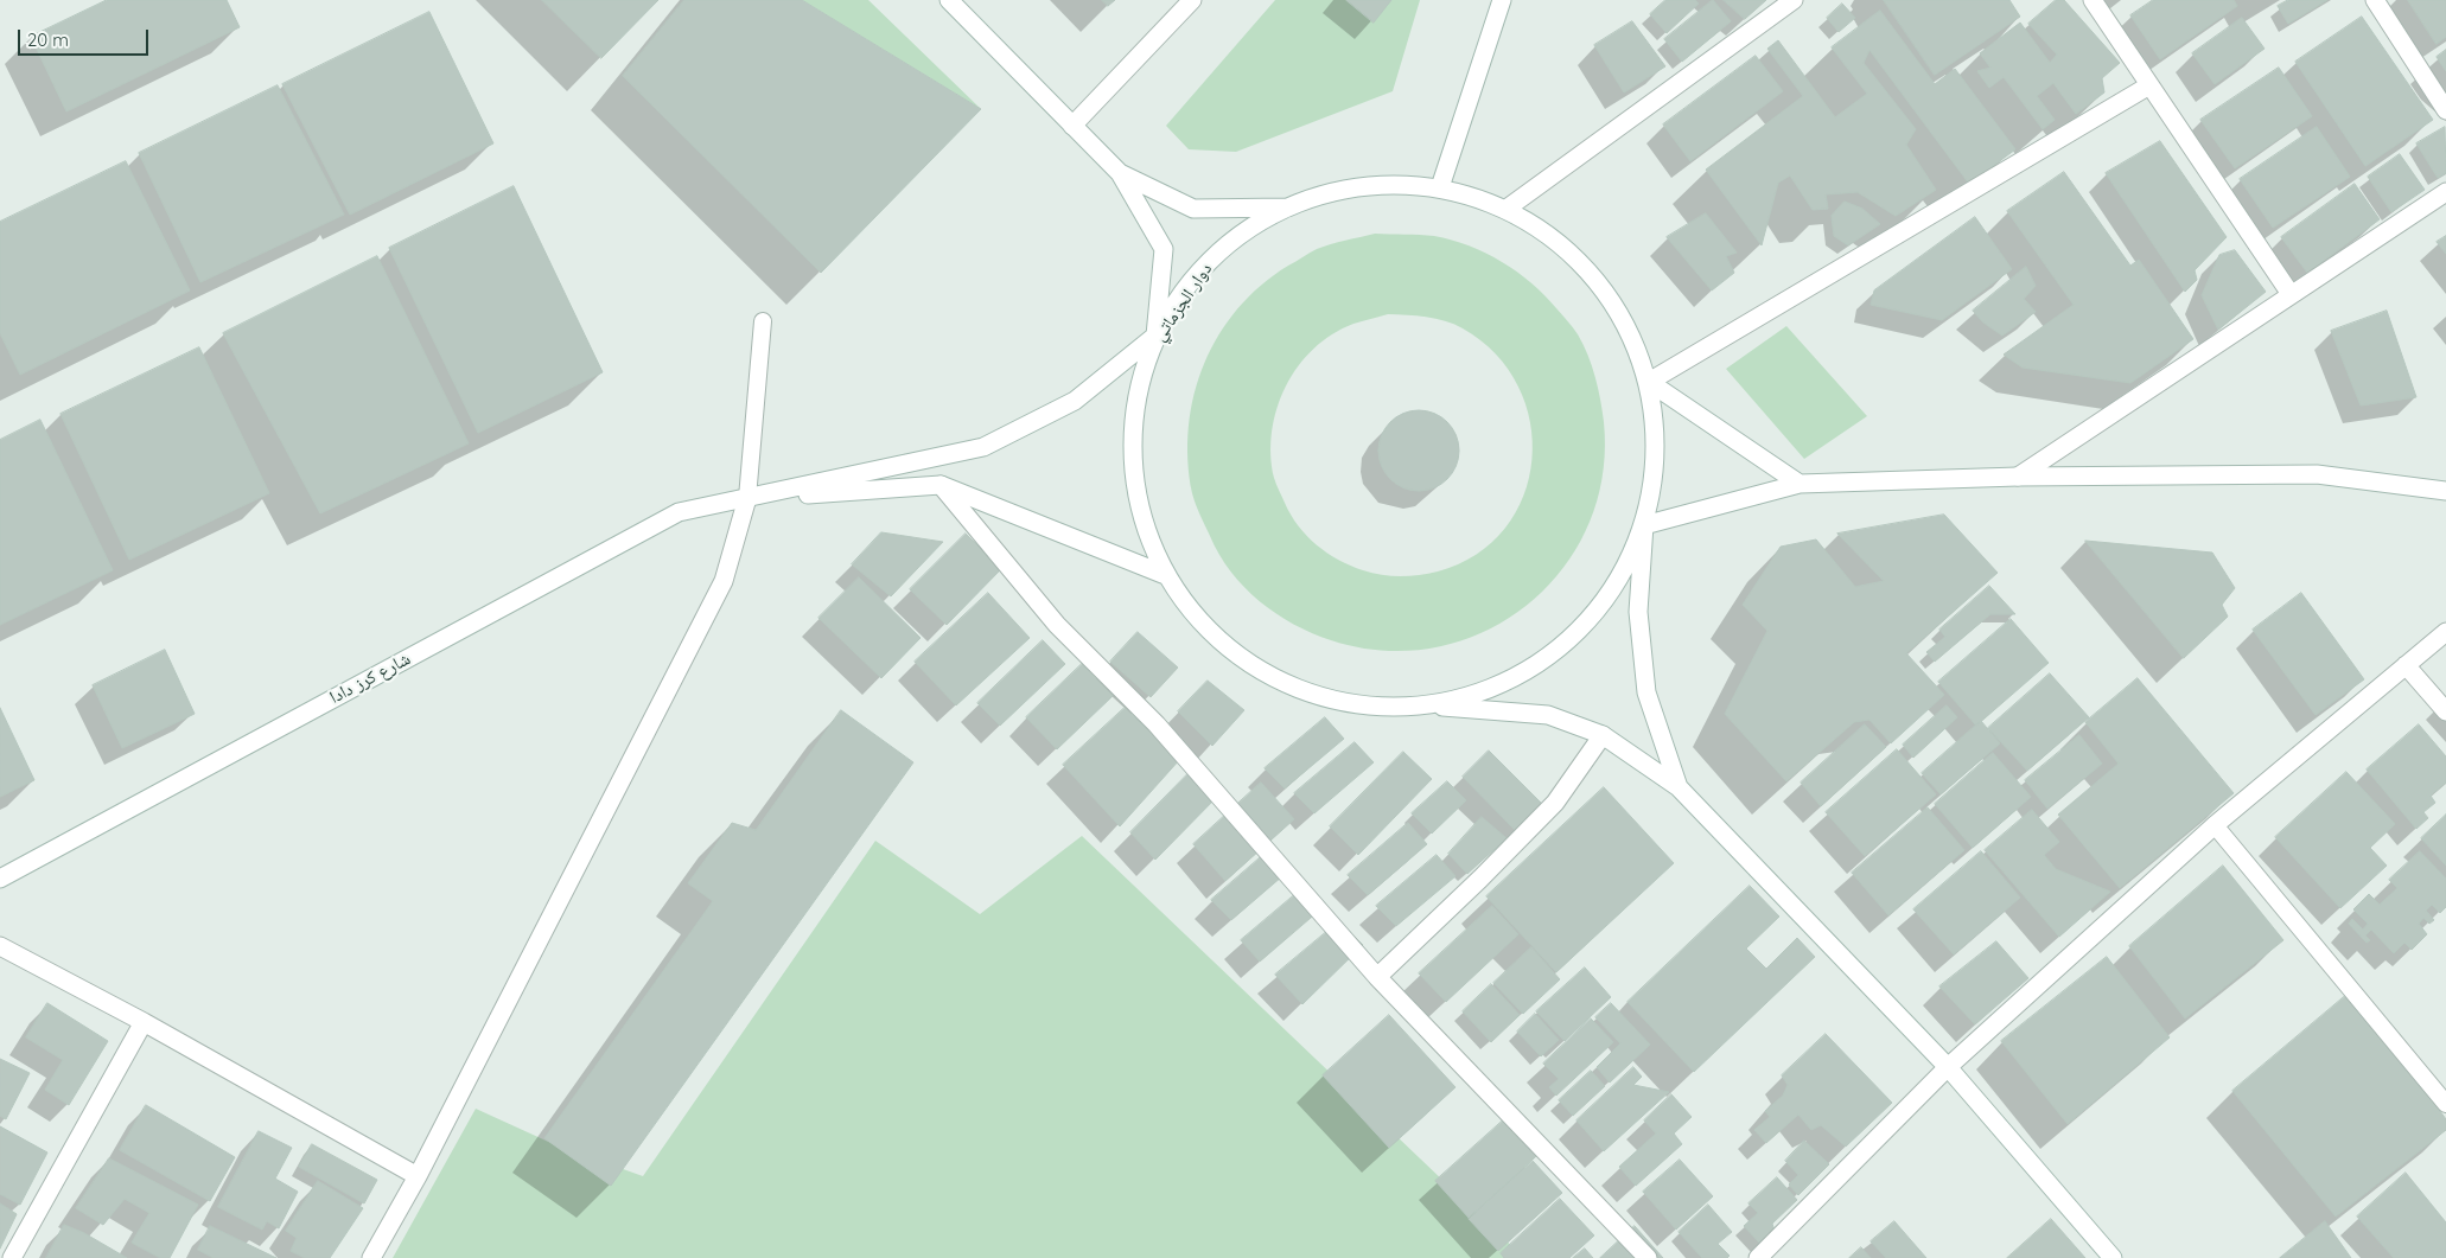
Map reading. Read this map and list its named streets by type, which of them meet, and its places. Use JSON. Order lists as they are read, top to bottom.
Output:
{
  "streets": {
    "main road": ["دوار الجزماتي", "شارع كرز دادا"]
  },
  "scale_bar": "20 m"
}
